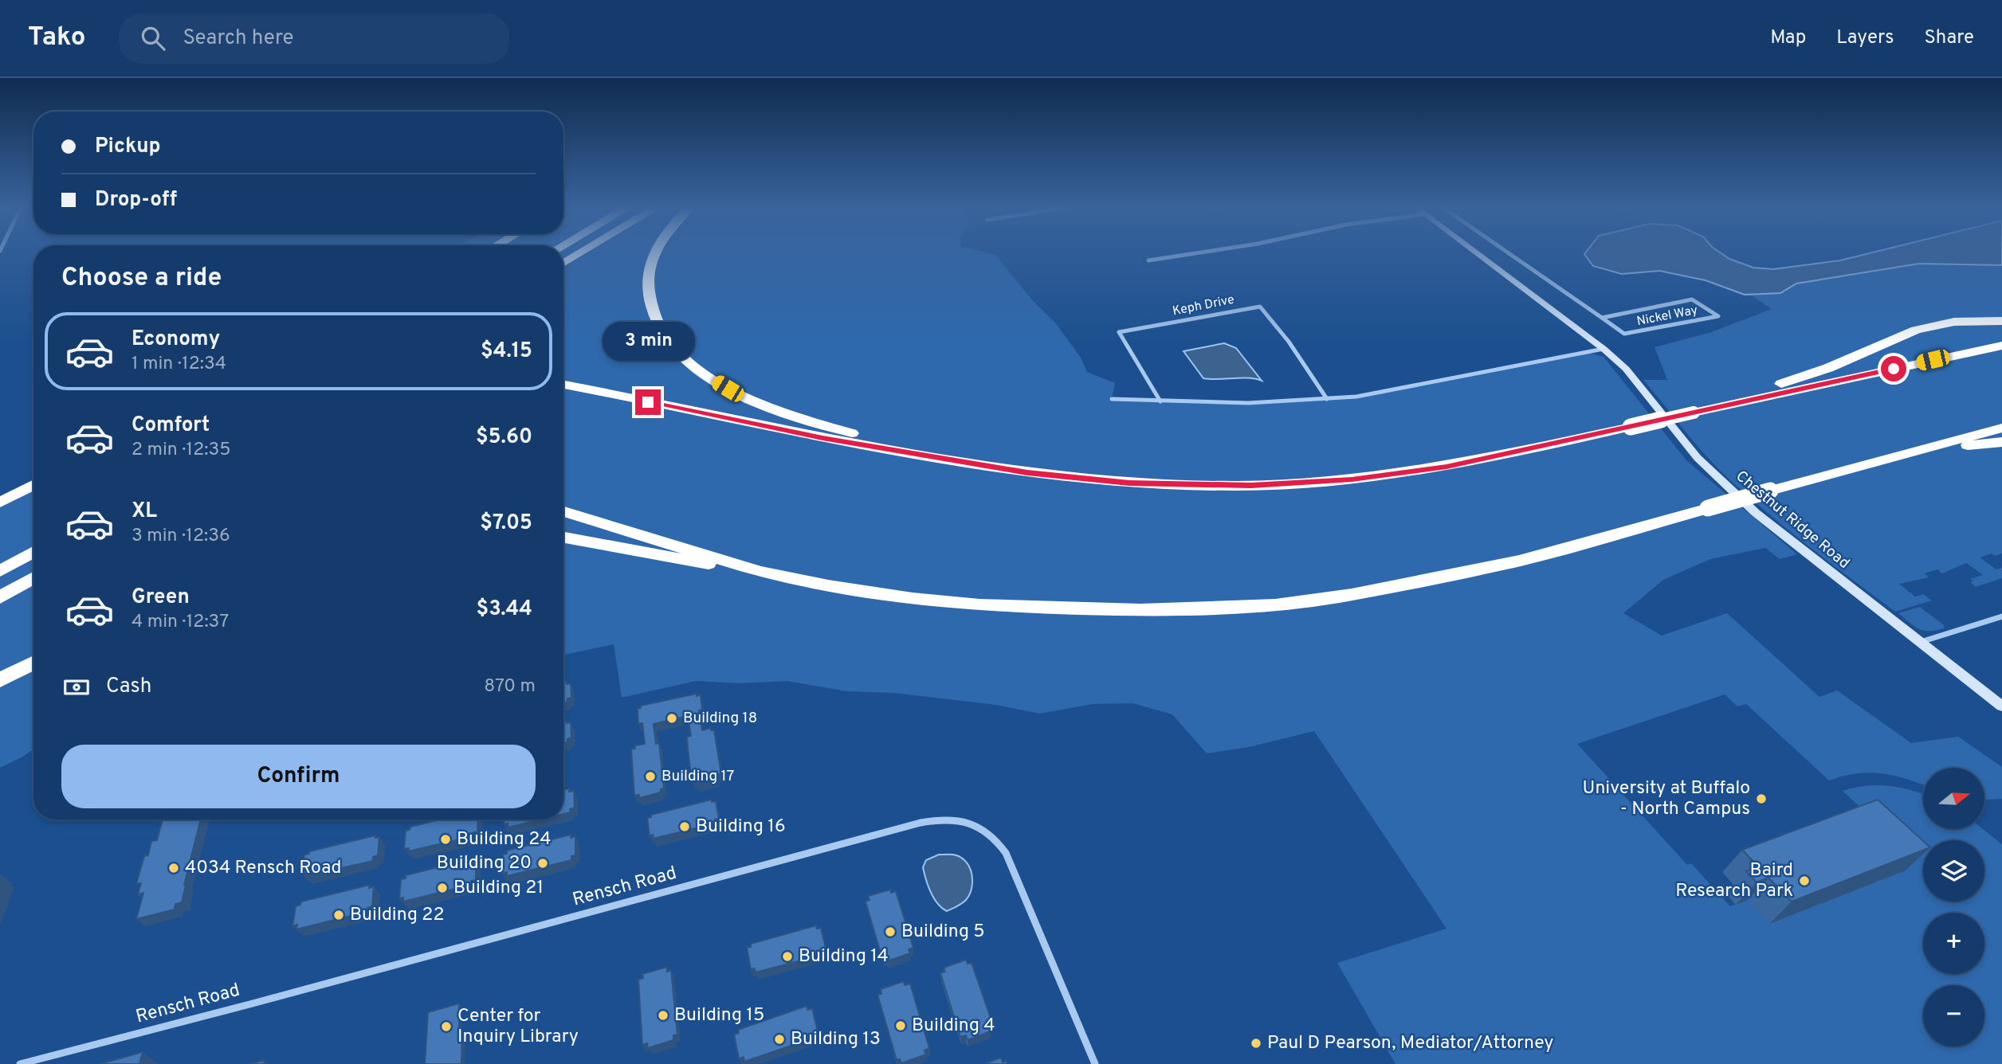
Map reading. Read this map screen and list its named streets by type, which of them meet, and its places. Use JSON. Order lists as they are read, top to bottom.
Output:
{
  "streets": {
    "street": [
      "Keph Drive",
      "Nickel Way",
      "Chestnut Ridge Road",
      "Rensch Road"
    ]
  },
  "places": [
    "Building 18",
    "Building 17",
    "University at Buffalo - North Campus",
    "Building 16",
    "Building 24",
    "Building 20",
    "4034 Rensch Road",
    "Baird Research Park",
    "Building 21",
    "Building 22",
    "Building 5",
    "Building 14",
    "Building 15",
    "Building 4",
    "Center for Inquiry Library",
    "Building 13",
    "Paul D Pearson, Mediator/Attorney"
  ],
  "north": "right",
  "page": {
    "header": "Tako",
    "search": "Search here",
    "nav": ["Map", "Layers", "Share"],
    "banner": ["Pickup", "Drop-off"],
    "heading": "Choose a ride",
    "list": [
      {
        "name": "Economy",
        "note": "1 min · 12:34",
        "value": "$4.15"
      },
      {
        "name": "Comfort",
        "note": "2 min · 12:35",
        "value": "$5.60"
      },
      {
        "name": "XL",
        "note": "3 min · 12:36",
        "value": "$7.05"
      },
      {
        "name": "Green",
        "note": "4 min · 12:37",
        "value": "$3.44"
      }
    ],
    "bubble": "3 min",
    "pay": ["Cash", "870 m"],
    "buttons": "Confirm",
    "map_buttons": ["+", "−"]
  }
}
